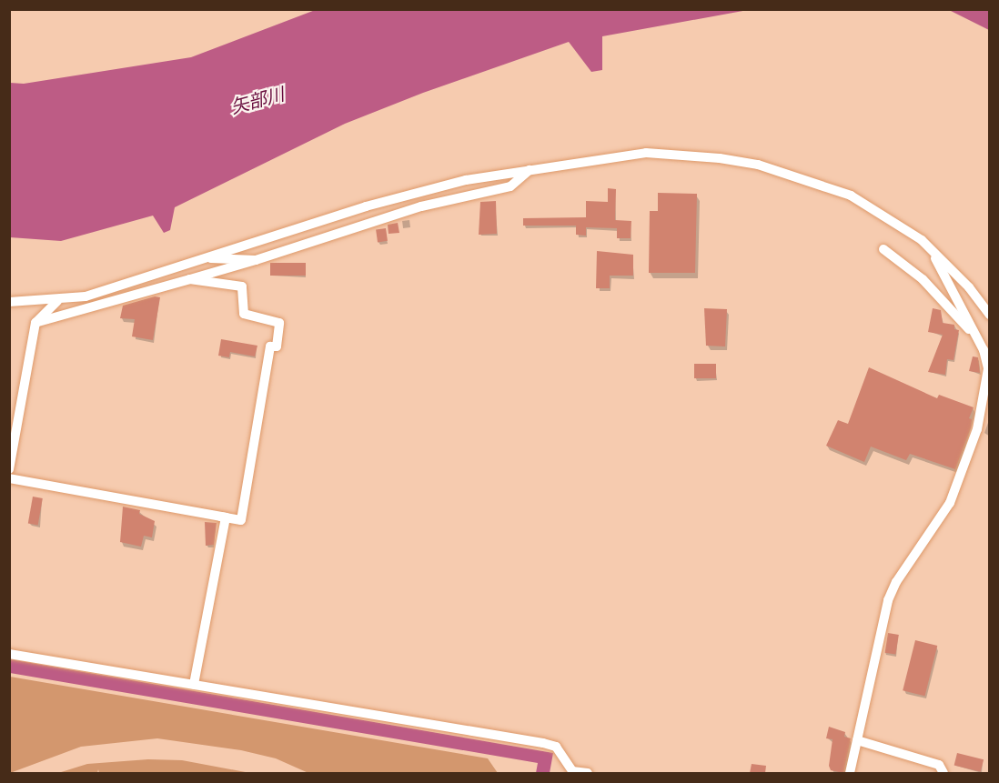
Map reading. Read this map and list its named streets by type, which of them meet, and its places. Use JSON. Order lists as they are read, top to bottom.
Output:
{
  "water": ["矢部川"]
}
